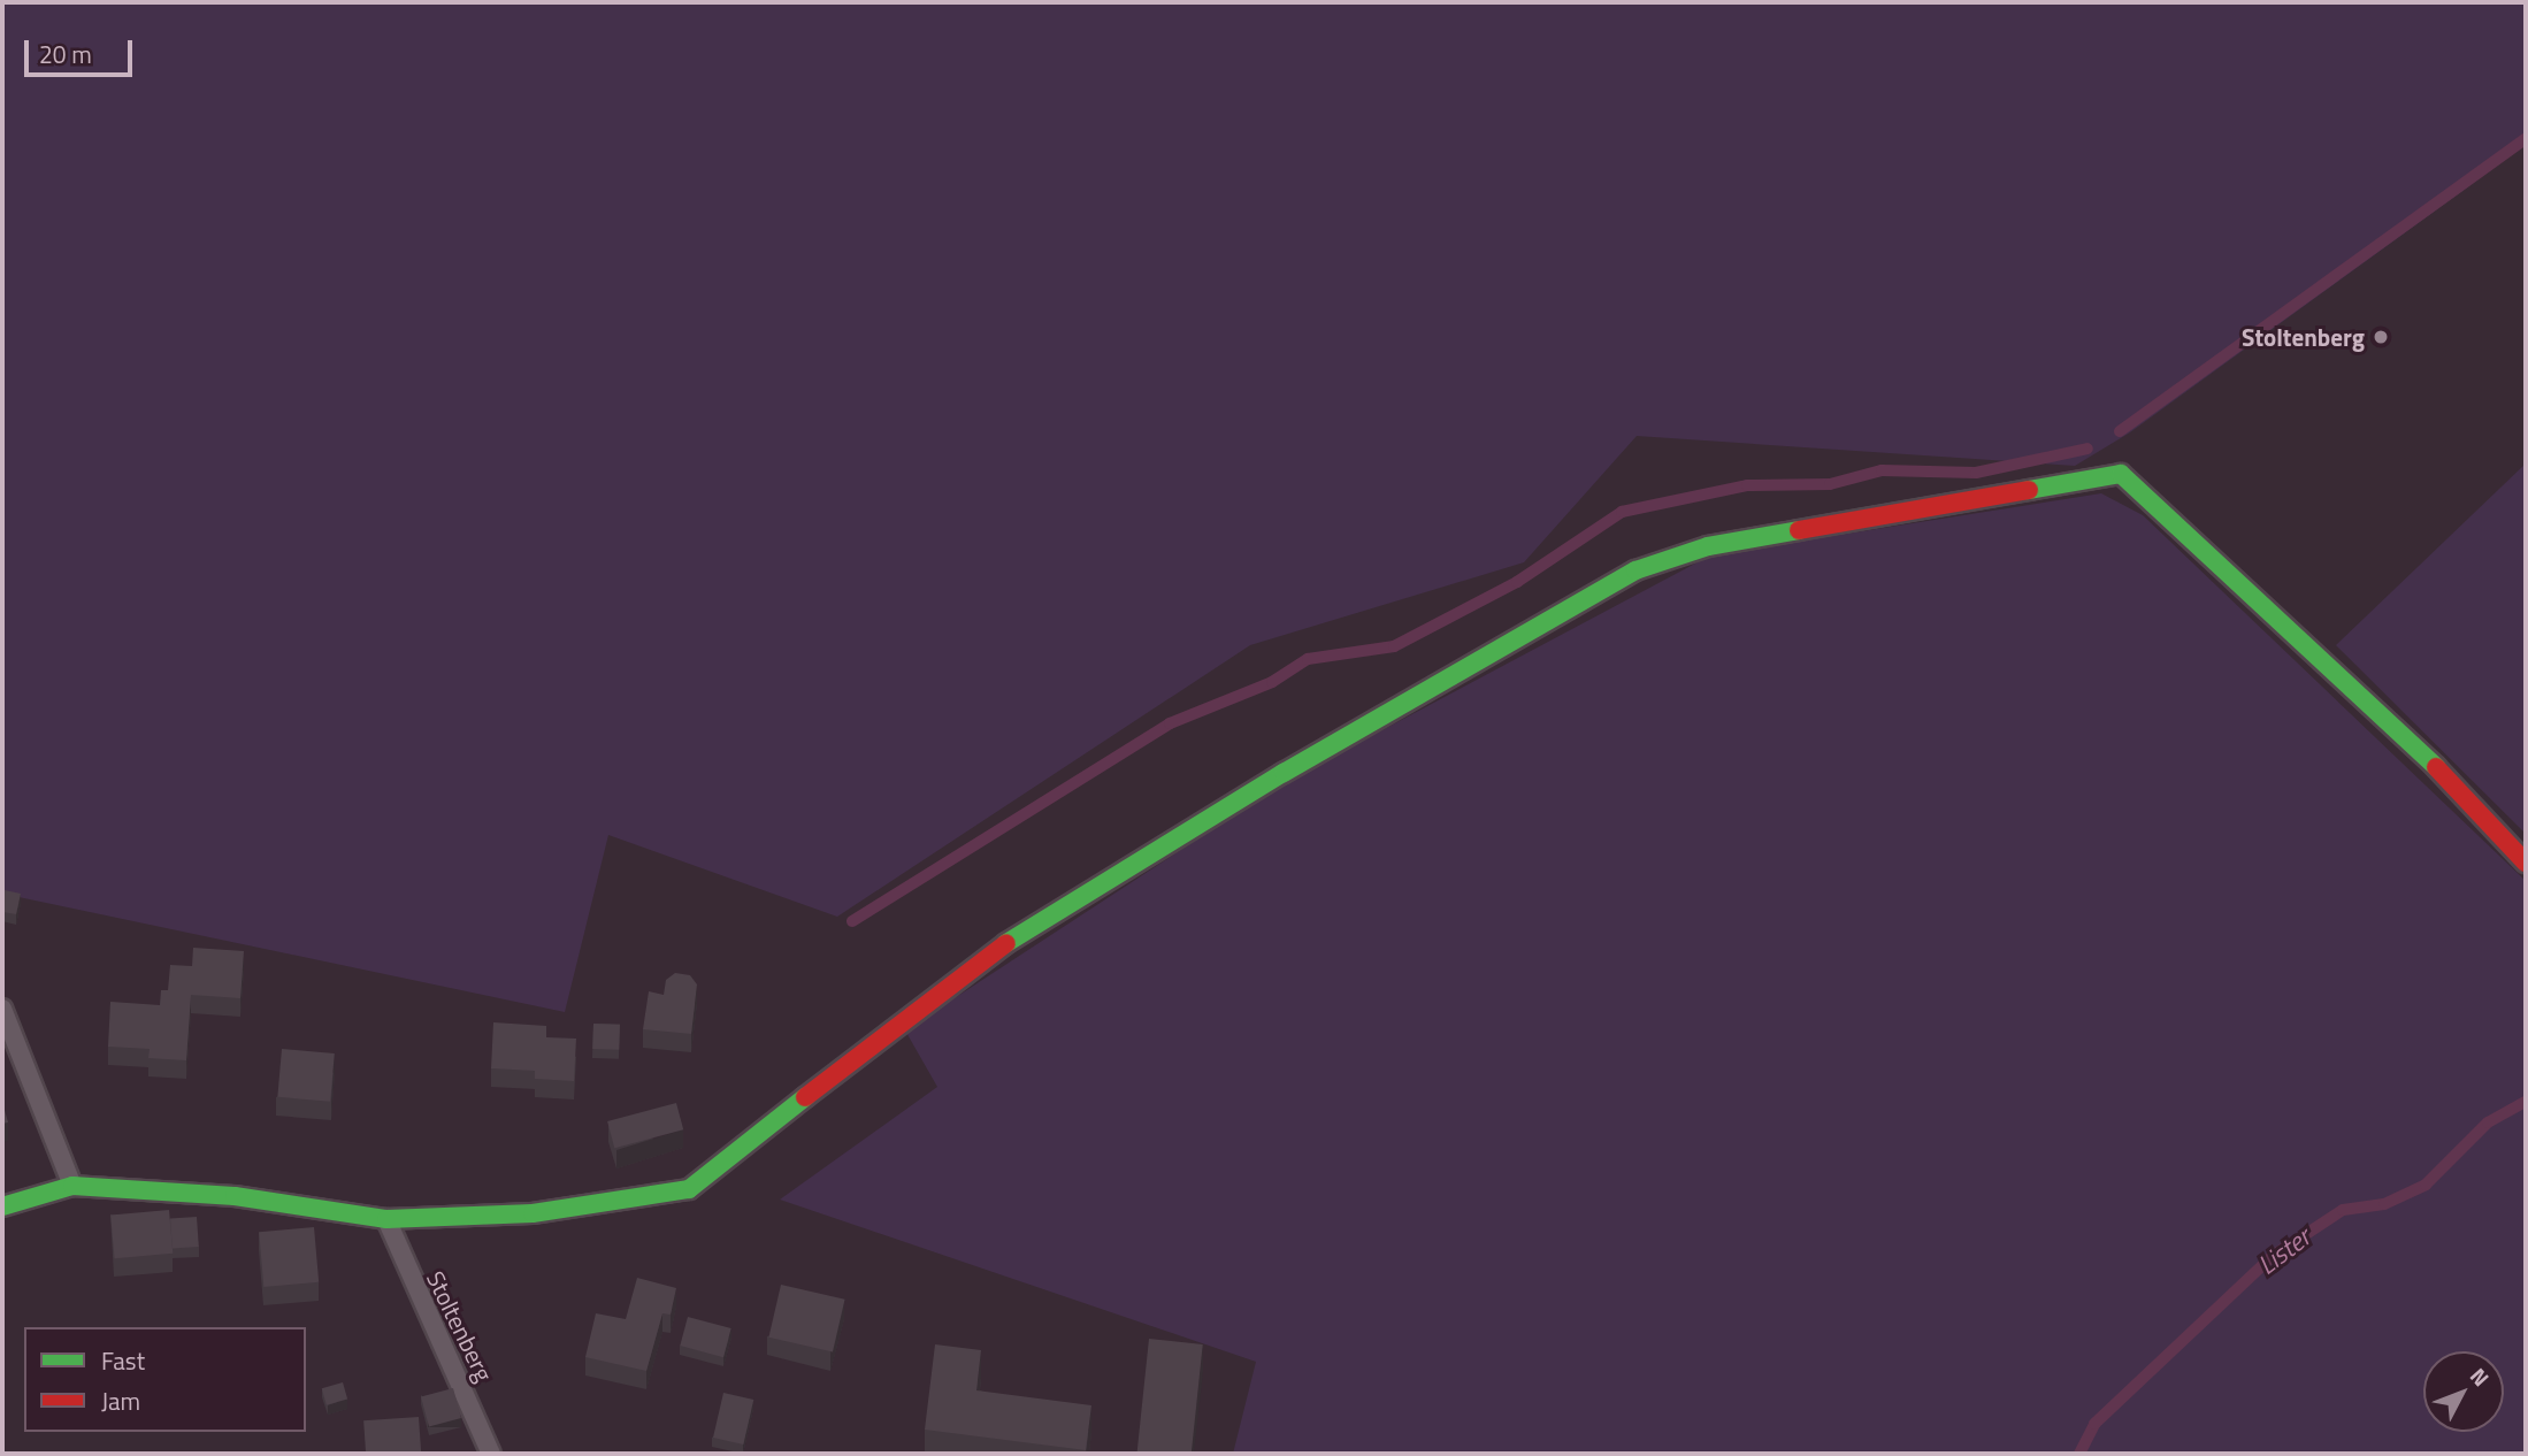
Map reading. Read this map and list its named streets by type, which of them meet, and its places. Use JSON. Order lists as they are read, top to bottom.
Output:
{
  "streets": {
    "lane": ["Stoltenberg"]
  },
  "water": ["Lister"],
  "places": ["Stoltenberg"],
  "legend": ["Fast", "Jam"],
  "scale_bar": "20 m",
  "north": "top right"
}
